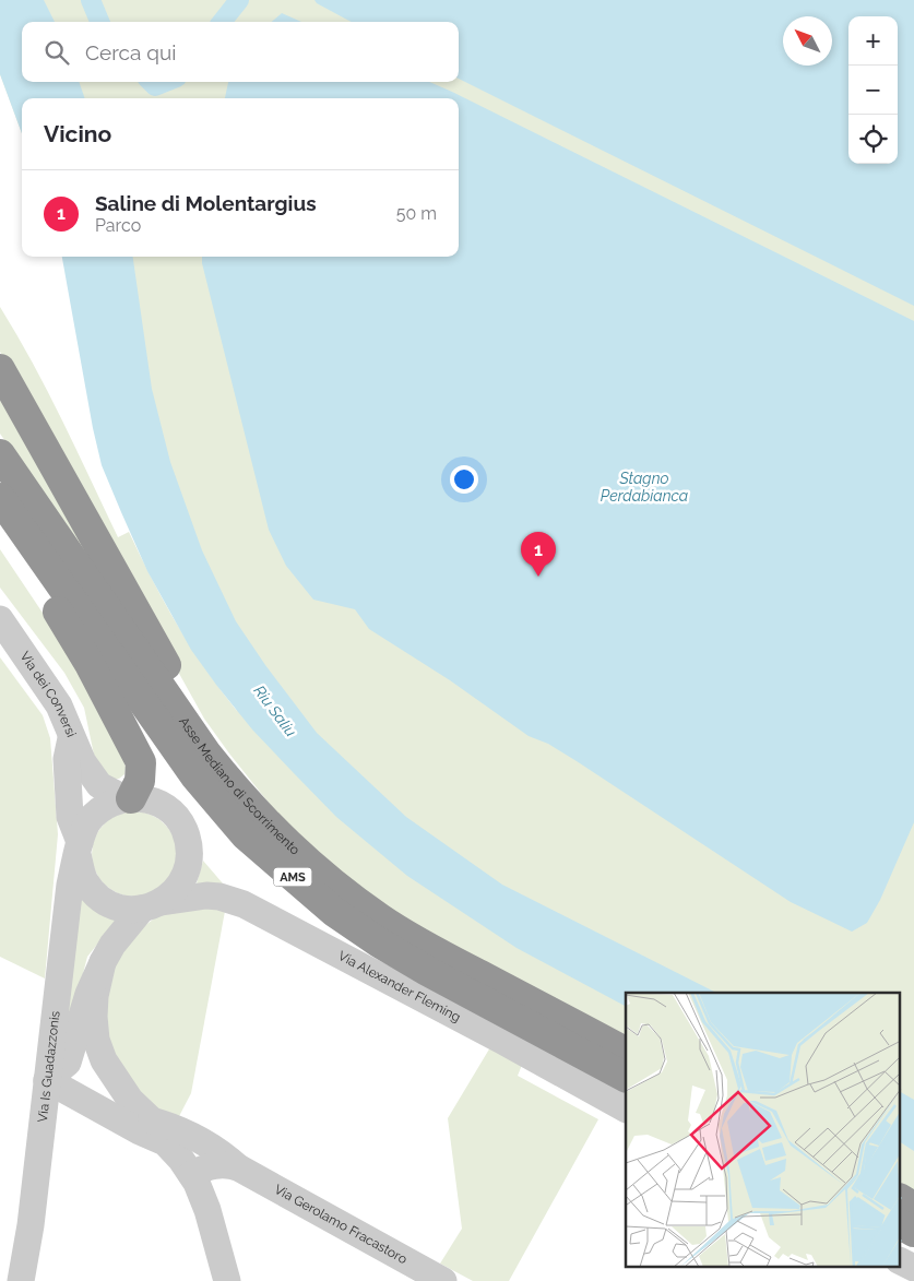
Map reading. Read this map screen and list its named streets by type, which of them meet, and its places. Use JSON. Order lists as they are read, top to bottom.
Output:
{
  "streets": {
    "highway": ["Asse Mediano di Scorrimento", "AMS"],
    "street": [
      "Via dei Conversi",
      "Via Alexander Fleming",
      "Via Is Guadazzonis",
      "Via Gerolamo Fracastoro"
    ]
  },
  "crossings": [
    ["Via dei Conversi", "Via Alexander Fleming"],
    ["Via dei Conversi", "Via Is Guadazzonis"],
    ["Via Alexander Fleming", "Via Is Guadazzonis"],
    ["Via Is Guadazzonis", "Via Gerolamo Fracastoro"]
  ],
  "water": ["Stagno Perdabianca", "Riu Saliu"],
  "north": "top left",
  "page": {
    "map_buttons": ["+", "−"],
    "search": "Cerca qui",
    "heading": "Vicino",
    "list": [
      {
        "mark": "1",
        "name": "Saline di Molentargius",
        "note": "Parco",
        "value": "50 m"
      }
    ],
    "pins": "1"
  }
}
